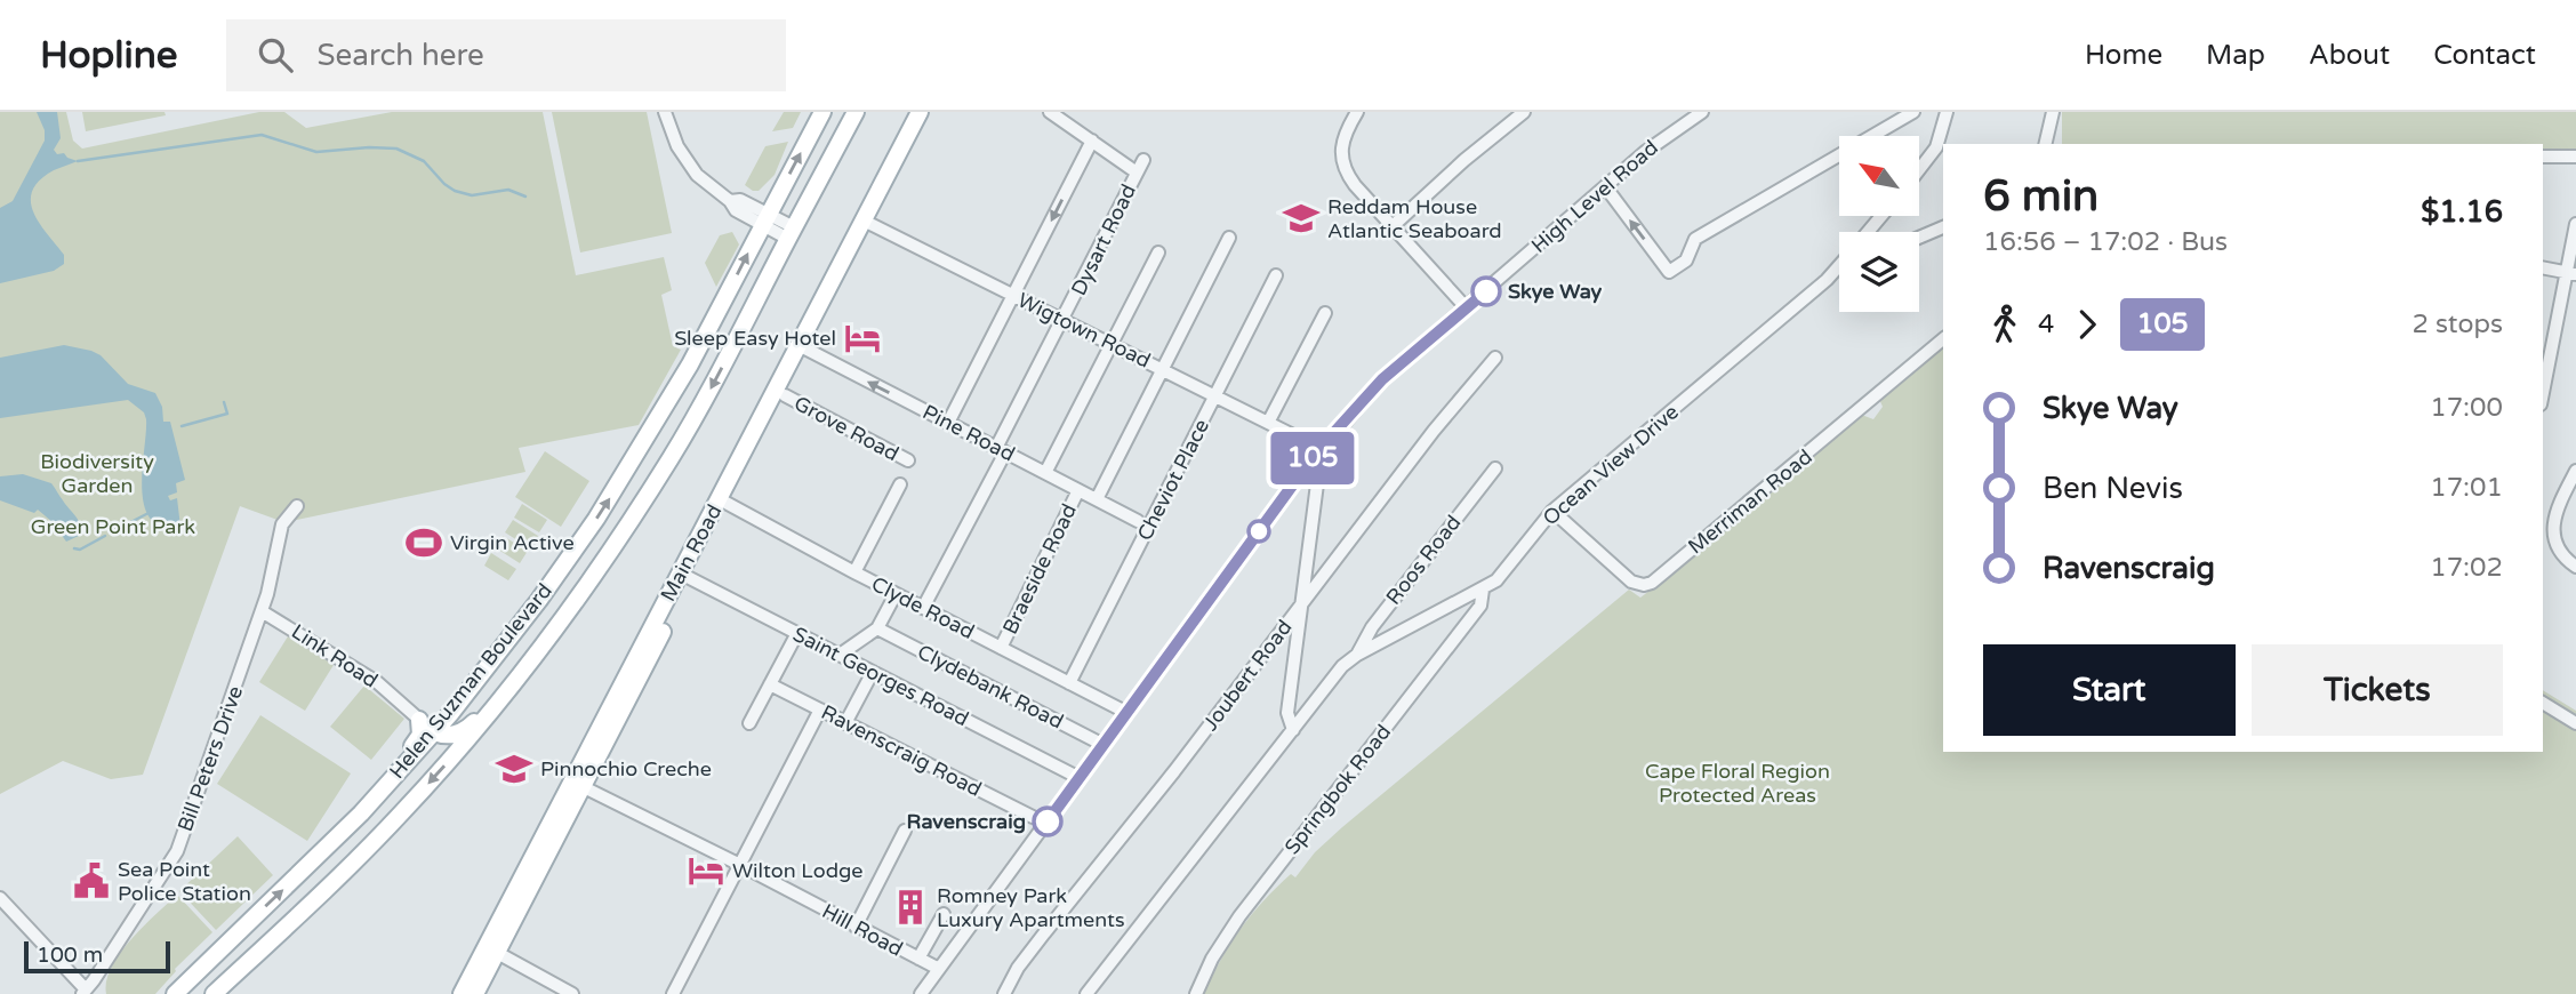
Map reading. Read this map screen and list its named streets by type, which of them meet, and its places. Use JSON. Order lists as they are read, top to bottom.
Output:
{
  "streets": {
    "main road": ["Main Road", "Helen Suzman Boulevard"],
    "street": [
      "High Level Road",
      "Dysart Road",
      "Wigtown Road",
      "Grove Road",
      "Pine Road",
      "Ocean View Drive",
      "Cheviot Place",
      "Merriman Road",
      "Roos Road",
      "Braeside Road",
      "Clyde Road",
      "Link Road",
      "Joubert Road",
      "Saint Georges Road",
      "Clydebank Road",
      "Ravenscraig Road",
      "Bill Peters Drive",
      "Springbok Road",
      "Hill Road"
    ]
  },
  "crossings": [
    ["High Level Road", "Clyde Road"],
    ["High Level Road", "Saint Georges Road"],
    ["High Level Road", "Clydebank Road"],
    ["High Level Road", "Hill Road"],
    ["Dysart Road", "Wigtown Road"],
    ["Dysart Road", "Pine Road"],
    ["Dysart Road", "Clyde Road"],
    ["Wigtown Road", "Cheviot Place"],
    ["Wigtown Road", "Main Road"],
    ["Grove Road", "Main Road"],
    ["Pine Road", "Main Road"],
    ["Pine Road", "Braeside Road"],
    ["Ocean View Drive", "Merriman Road"],
    ["Ocean View Drive", "Roos Road"],
    ["Ocean View Drive", "Springbok Road"],
    ["Cheviot Place", "Clyde Road"],
    ["Main Road", "Clyde Road"],
    ["Main Road", "Saint Georges Road"],
    ["Main Road", "Hill Road"],
    ["Braeside Road", "Clyde Road"],
    ["Link Road", "Helen Suzman Boulevard"],
    ["Link Road", "Bill Peters Drive"]
  ],
  "one_way": ["Pine Road"],
  "parks": ["Biodiversity Garden", "Green Point Park", "Cape Floral Region Protected Areas"],
  "places": {
    "school or university": ["Reddam House Atlantic Seaboard", "Pinnochio Creche"],
    "other": ["Skye Way", "Ravenscraig"],
    "hotel": ["Sleep Easy Hotel", "Wilton Lodge"],
    "sports": ["Virgin Active"],
    "public building": ["Sea Point Police Station"],
    "building": ["Romney Park Luxury Apartments"]
  },
  "lines": ["bus line 105"],
  "scale_bar": "100 m",
  "north": "top left",
  "page": {
    "header": "Hopline",
    "search": "Search here",
    "nav": [
      "Home",
      "Map",
      "About",
      "Contact"
    ],
    "on_map": "105",
    "heading": ["6 min", "16:56 – 17:02 · Bus", "$1.16"],
    "legs": ["4", "105", "2 stops"],
    "list": [
      {
        "name": "Skye Way",
        "value": "17:00"
      },
      {
        "name": "Ben Nevis",
        "value": "17:01"
      },
      {
        "name": "Ravenscraig",
        "value": "17:02"
      }
    ],
    "buttons": ["Start", "Tickets"],
    "scale": "100 m"
  }
}
